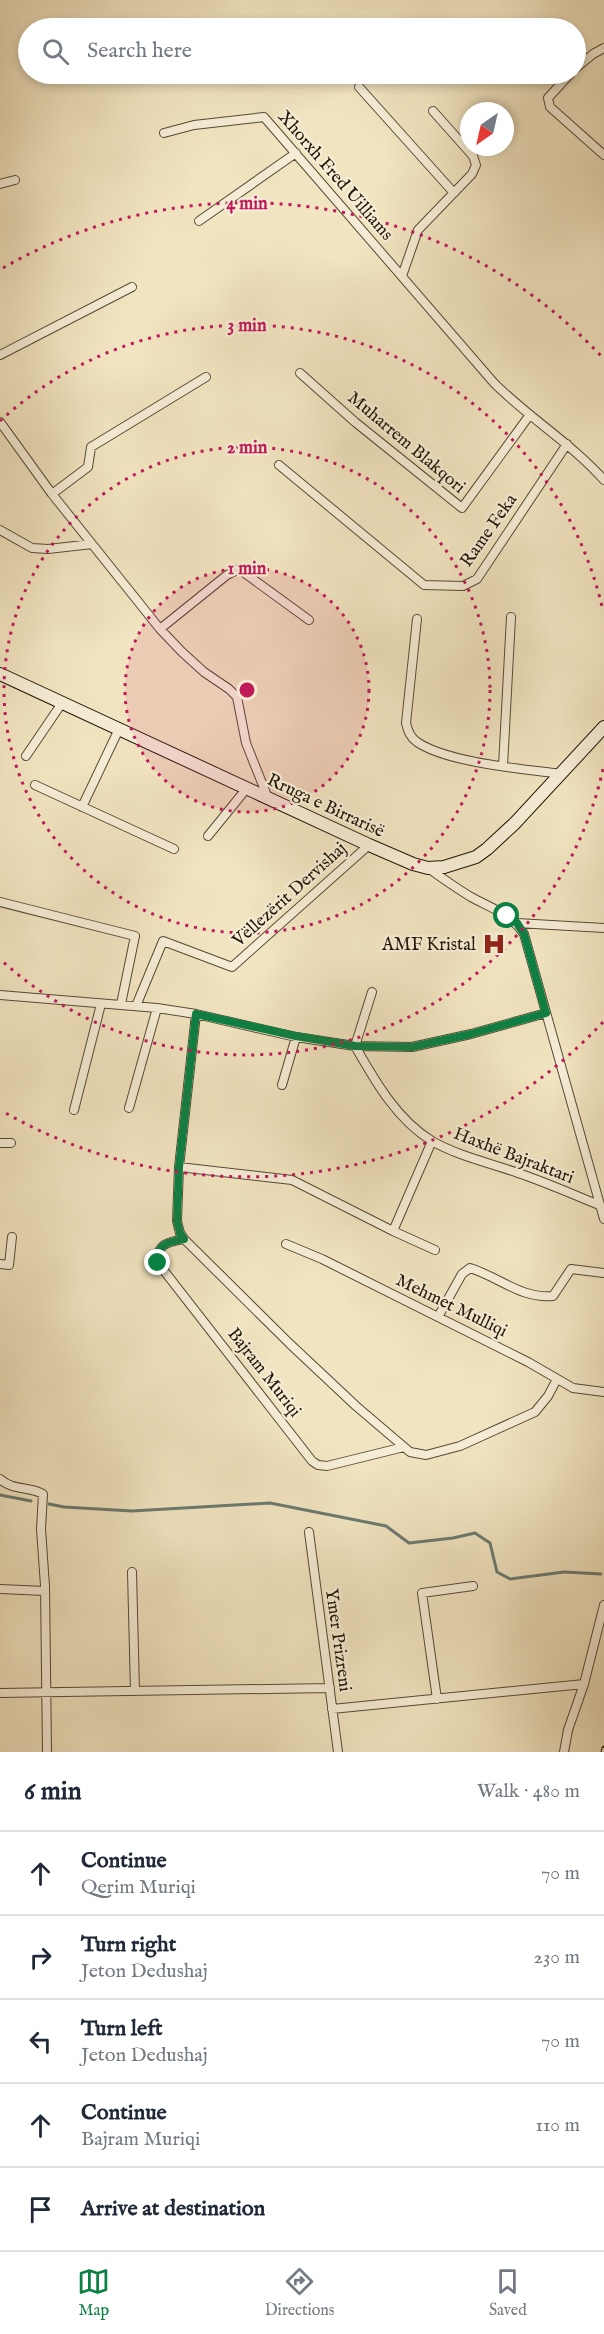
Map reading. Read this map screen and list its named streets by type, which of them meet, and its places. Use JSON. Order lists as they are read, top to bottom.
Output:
{
  "streets": {
    "street": [
      "Xhorxh Fred Uilliams",
      "Muharrem Blakqori",
      "Rame Feka",
      "Rruga e Birrarisë",
      "Vëllezërit Dervishaj",
      "Haxhë Bajraktari",
      "Mehmet Mulliqi",
      "Bajram Muriqi",
      "Ymer Prizreni"
    ]
  },
  "crossings": [
    ["Xhorxh Fred Uilliams", "Muharrem Blakqori"],
    ["Xhorxh Fred Uilliams", "Rame Feka"],
    ["Rruga e Birrarisë", "Vëllezërit Dervishaj"],
    ["Mehmet Mulliqi", "Bajram Muriqi"]
  ],
  "places": {
    "hospital": ["AMF Kristal"]
  },
  "north": "bottom left",
  "page": {
    "search": "Search here",
    "heading": ["6 min", "Walk · 480 m"],
    "list": [
      ["Continue", "Qerim Muriqi", "70 m"],
      ["Turn right", "Jeton Dedushaj", "230 m"],
      ["Turn left", "Jeton Dedushaj", "70 m"],
      ["Continue", "Bajram Muriqi", "110 m"],
      "Arrive at destination"
    ],
    "nav": ["Map", "Directions", "Saved"]
  },
  "rings": [
    "4 min",
    "3 min",
    "2 min",
    "1 min"
  ]
}
